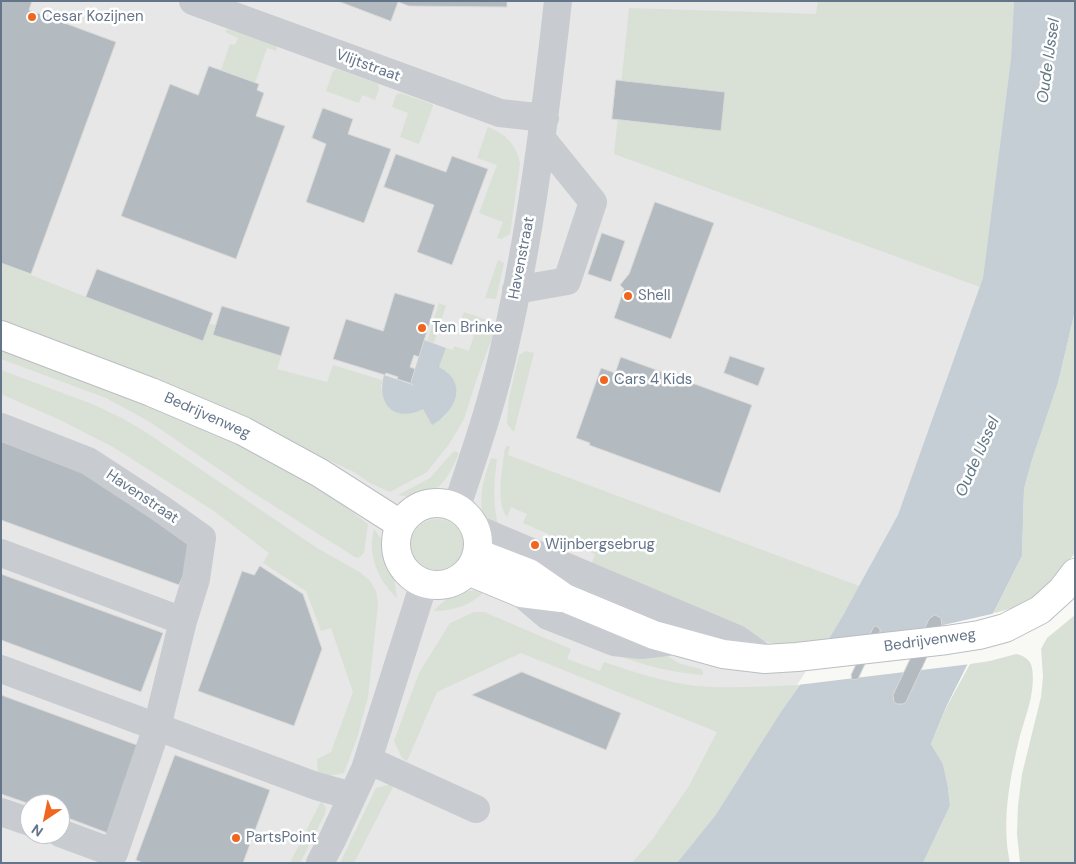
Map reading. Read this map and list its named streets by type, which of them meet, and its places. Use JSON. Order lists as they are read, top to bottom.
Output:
{
  "streets": {
    "main road": ["Bedrijvenweg"],
    "street": ["Vlijtstraat", "Havenstraat"]
  },
  "crossings": [
    ["Vlijtstraat", "Havenstraat"],
    ["Havenstraat", "Bedrijvenweg"]
  ],
  "water": ["Oude IJssel"],
  "places": [
    "Cesar Kozijnen",
    "Shell",
    "Ten Brinke",
    "Cars 4 Kids",
    "Wijnbergsebrug",
    "PartsPoint"
  ],
  "north": "bottom left"
}
